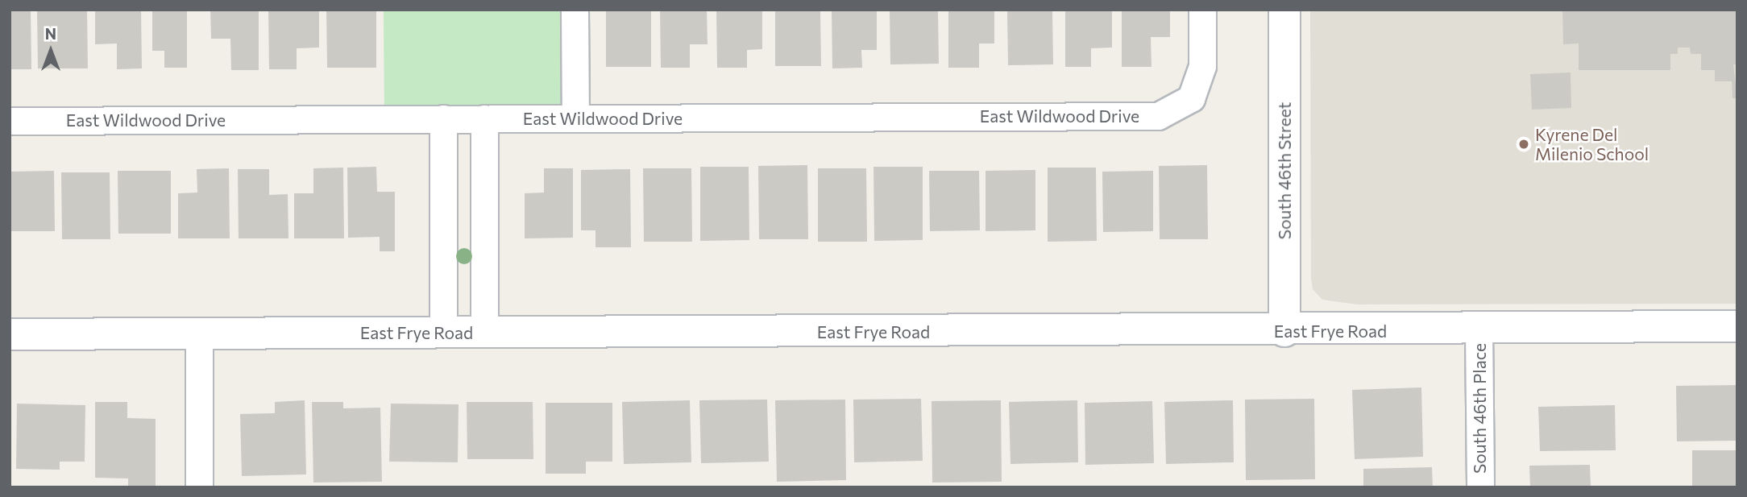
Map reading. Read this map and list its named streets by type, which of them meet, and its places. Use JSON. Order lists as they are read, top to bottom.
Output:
{
  "streets": {
    "street": [
      "East Wildwood Drive",
      "South 46th Street",
      "East Frye Road",
      "South 46th Place"
    ]
  },
  "crossings": [
    ["South 46th Street", "East Frye Road"],
    ["East Frye Road", "South 46th Place"]
  ],
  "places": ["Kyrene Del Milenio School"],
  "north": "top"
}
